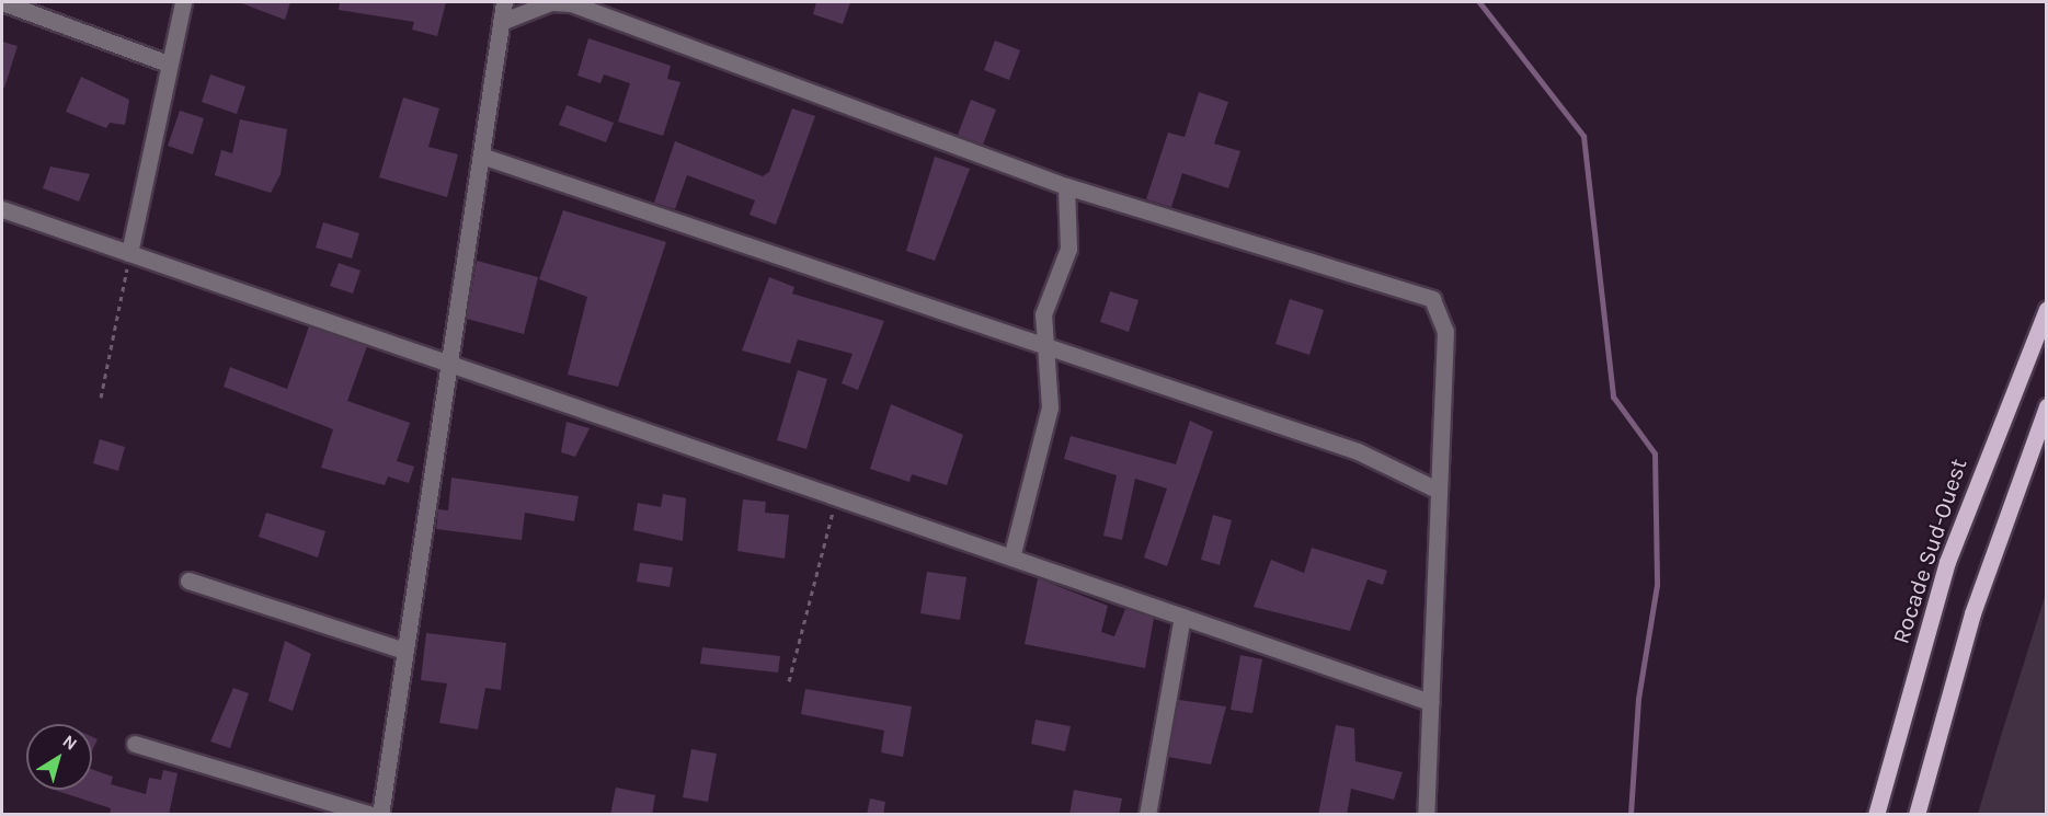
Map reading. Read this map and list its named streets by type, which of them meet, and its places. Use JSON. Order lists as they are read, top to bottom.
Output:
{
  "streets": {
    "main road": ["Rocade Sud-Ouest"]
  },
  "north": "top right"
}
